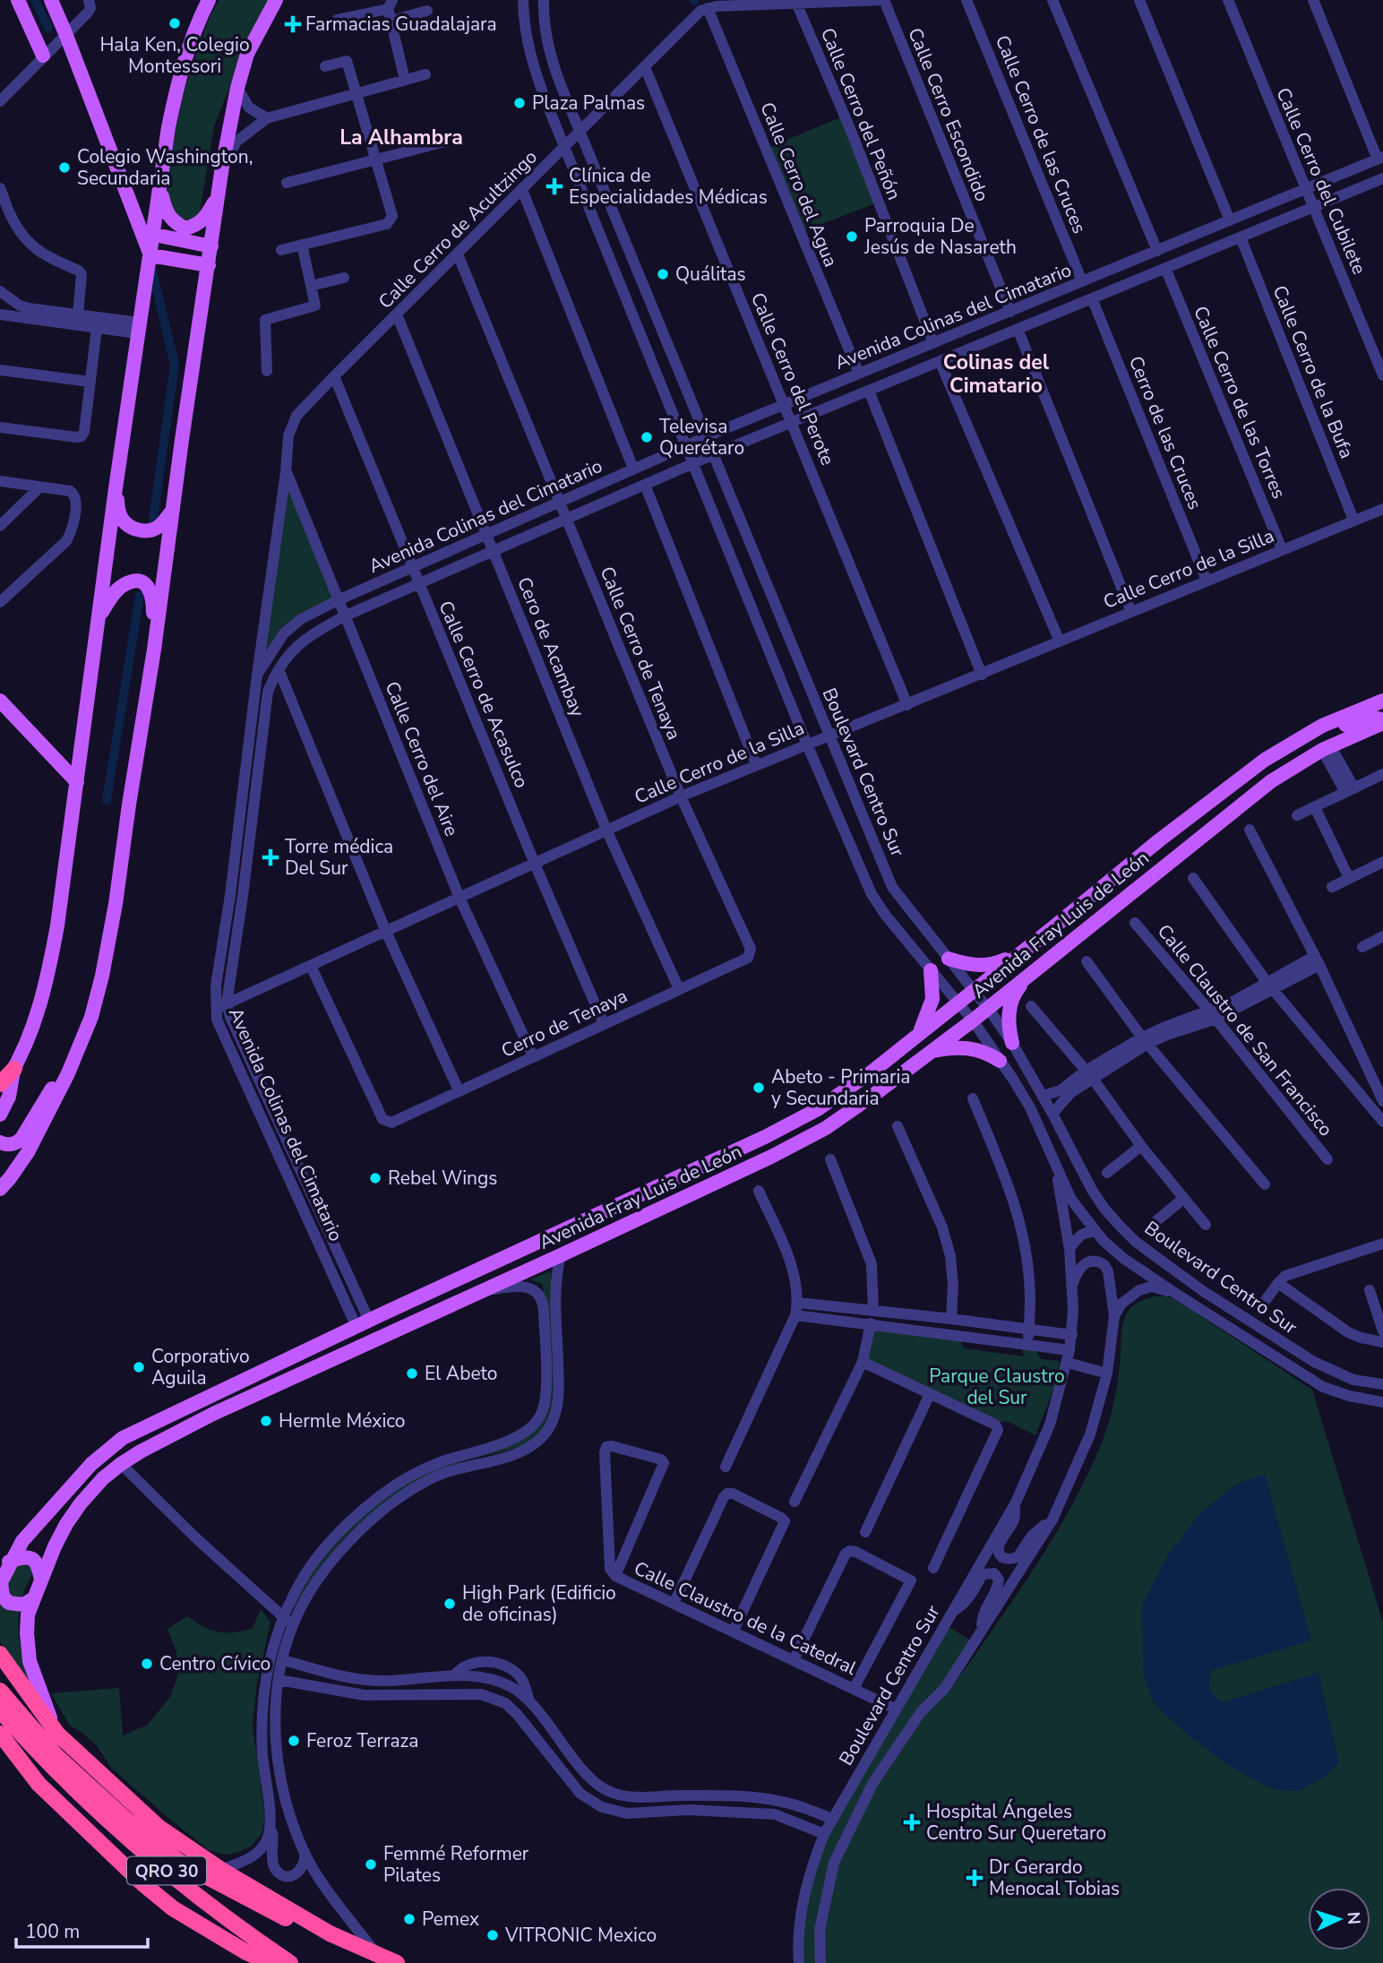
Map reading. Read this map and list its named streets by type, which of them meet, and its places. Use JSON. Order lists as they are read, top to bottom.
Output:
{
  "streets": {
    "highway": ["QRO 30"],
    "main road": ["Avenida Fray Luis de León"],
    "street": [
      "Calle Cerro del Peñón",
      "Calle Cerro Escondido",
      "Calle Cerro de las Cruces",
      "Calle Cerro del Cubilete",
      "Calle Cerro del Agua",
      "Calle Cerro de Acultzingo",
      "Avenida Colinas del Cimatario",
      "Calle Cerro de la Bufa",
      "Calle Cerro del Perote",
      "Calle Cerro de las Torres",
      "Cerro de las Cruces",
      "Calle Cerro de la Silla",
      "Cero de Acambay",
      "Calle Cerro de Tenaya",
      "Calle Cerro de Acasulco",
      "Calle Cerro del Aire",
      "Boulevard Centro Sur",
      "Cerro de Tenaya",
      "Calle Claustro de San Francisco",
      "Calle Claustro de la Catedral"
    ]
  },
  "crossings": [
    ["Calle Cerro del Peñón", "Avenida Colinas del Cimatario"],
    ["Calle Cerro Escondido", "Avenida Colinas del Cimatario"],
    ["Calle Cerro de las Cruces", "Avenida Colinas del Cimatario"],
    ["Calle Cerro del Cubilete", "Avenida Colinas del Cimatario"],
    ["Calle Cerro del Agua", "Calle Cerro de Acultzingo"],
    ["Calle Cerro del Agua", "Avenida Colinas del Cimatario"],
    ["Calle Cerro de Acultzingo", "Avenida Colinas del Cimatario"],
    ["Calle Cerro de Acultzingo", "Calle Cerro del Perote"],
    ["Calle Cerro de Acultzingo", "Cero de Acambay"],
    ["Calle Cerro de Acultzingo", "Calle Cerro de Tenaya"],
    ["Calle Cerro de Acultzingo", "Calle Cerro de Acasulco"],
    ["Calle Cerro de Acultzingo", "Calle Cerro del Aire"],
    ["Calle Cerro de Acultzingo", "Boulevard Centro Sur"],
    ["Avenida Colinas del Cimatario", "Calle Cerro de la Bufa"],
    ["Avenida Colinas del Cimatario", "Calle Cerro del Perote"],
    ["Avenida Colinas del Cimatario", "Calle Cerro de las Torres"],
    ["Avenida Colinas del Cimatario", "Cerro de las Cruces"],
    ["Avenida Colinas del Cimatario", "Calle Cerro de la Silla"],
    ["Avenida Colinas del Cimatario", "Cero de Acambay"],
    ["Avenida Colinas del Cimatario", "Calle Cerro de Tenaya"],
    ["Avenida Colinas del Cimatario", "Calle Cerro de Acasulco"],
    ["Avenida Colinas del Cimatario", "Calle Cerro del Aire"],
    ["Avenida Colinas del Cimatario", "Boulevard Centro Sur"],
    ["Avenida Colinas del Cimatario", "Avenida Fray Luis de León"],
    ["Calle Cerro de la Bufa", "Calle Cerro de la Silla"],
    ["Calle Cerro del Perote", "Calle Cerro de la Silla"],
    ["Calle Cerro de las Torres", "Calle Cerro de la Silla"],
    ["Cerro de las Cruces", "Calle Cerro de la Silla"],
    ["Calle Cerro de la Silla", "Cero de Acambay"],
    ["Calle Cerro de la Silla", "Calle Cerro de Tenaya"],
    ["Calle Cerro de la Silla", "Calle Cerro de Acasulco"],
    ["Calle Cerro de la Silla", "Calle Cerro del Aire"],
    ["Calle Cerro de la Silla", "Boulevard Centro Sur"],
    ["Calle Cerro de la Silla", "Cerro de Tenaya"],
    ["Cero de Acambay", "Cerro de Tenaya"],
    ["Calle Cerro de Tenaya", "Cerro de Tenaya"],
    ["Calle Cerro de Acasulco", "Cerro de Tenaya"],
    ["Calle Cerro del Aire", "Cerro de Tenaya"],
    ["Boulevard Centro Sur", "Avenida Fray Luis de León"],
    ["Boulevard Centro Sur", "Calle Claustro de la Catedral"],
    ["Avenida Fray Luis de León", "QRO 30"]
  ],
  "districts": ["La Alhambra", "Colinas del Cimatario"],
  "parks": ["Parque Claustro del Sur"],
  "places": {
    "other": [
      "Hala Ken, Colegio Montessori",
      "Plaza Palmas",
      "Colegio Washington, Secundaria",
      "Parroquia De Jesús de Nasareth",
      "Quálitas",
      "Televisa Querétaro",
      "Abeto - Primaria y Secundaria",
      "Rebel Wings",
      "Corporativo Aguila",
      "El Abeto",
      "Hermle México",
      "High Park (Edificio de oficinas)",
      "Centro Cívico",
      "Feroz Terraza",
      "Femmé Reformer Pilates",
      "Pemex",
      "VITRONIC Mexico"
    ],
    "health": [
      "Farmacias Guadalajara",
      "Clínica de Especialidades Médicas",
      "Torre médica Del Sur",
      "Hospital Ángeles Centro Sur Queretaro",
      "Dr Gerardo Menocal Tobias"
    ]
  },
  "scale_bar": "100 m",
  "north": "right"
}
